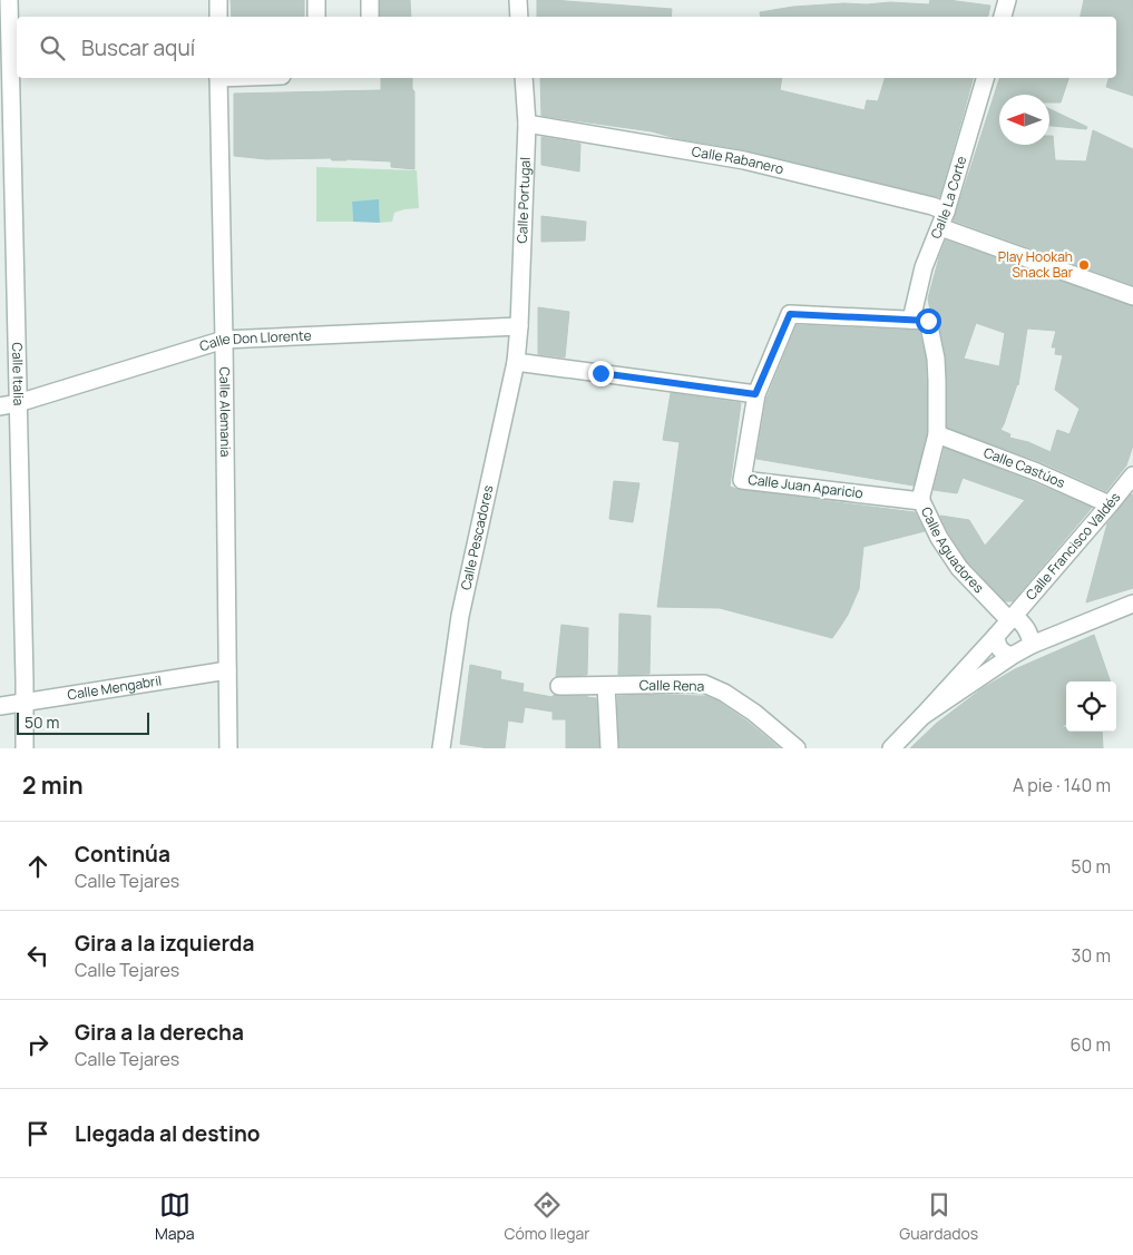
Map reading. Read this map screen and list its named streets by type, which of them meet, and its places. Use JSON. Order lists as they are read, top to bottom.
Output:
{
  "streets": {
    "street": [
      "Calle Rabanero",
      "Calle La Corte",
      "Calle Portugal",
      "Calle Don Llorente",
      "Calle Italia",
      "Calle Alemania",
      "Calle Castúos",
      "Calle Juan Aparicio",
      "Calle Pescadores",
      "Calle Francisco Valdés",
      "Calle Aguadores",
      "Calle Rena",
      "Calle Mengabril"
    ]
  },
  "crossings": [
    ["Calle Rabanero", "Calle La Corte"],
    ["Calle Rabanero", "Calle Portugal"],
    ["Calle La Corte", "Calle Aguadores"],
    ["Calle Portugal", "Calle Don Llorente"],
    ["Calle Portugal", "Calle Pescadores"],
    ["Calle Don Llorente", "Calle Italia"],
    ["Calle Don Llorente", "Calle Alemania"],
    ["Calle Don Llorente", "Calle Pescadores"],
    ["Calle Italia", "Calle Mengabril"],
    ["Calle Alemania", "Calle Mengabril"],
    ["Calle Castúos", "Calle Francisco Valdés"],
    ["Calle Castúos", "Calle Aguadores"],
    ["Calle Juan Aparicio", "Calle Aguadores"],
    ["Calle Francisco Valdés", "Calle Aguadores"]
  ],
  "places": ["Play Hookah Snack Bar"],
  "scale_bar": "50 m",
  "north": "left",
  "page": {
    "search": "Buscar aquí",
    "scale": "50 m",
    "heading": ["2 min", "A pie · 140 m"],
    "list": [
      ["Continúa", "Calle Tejares", "50 m"],
      ["Gira a la izquierda", "Calle Tejares", "30 m"],
      ["Gira a la derecha", "Calle Tejares", "60 m"],
      "Llegada al destino"
    ],
    "nav": ["Mapa", "Cómo llegar", "Guardados"]
  }
}
